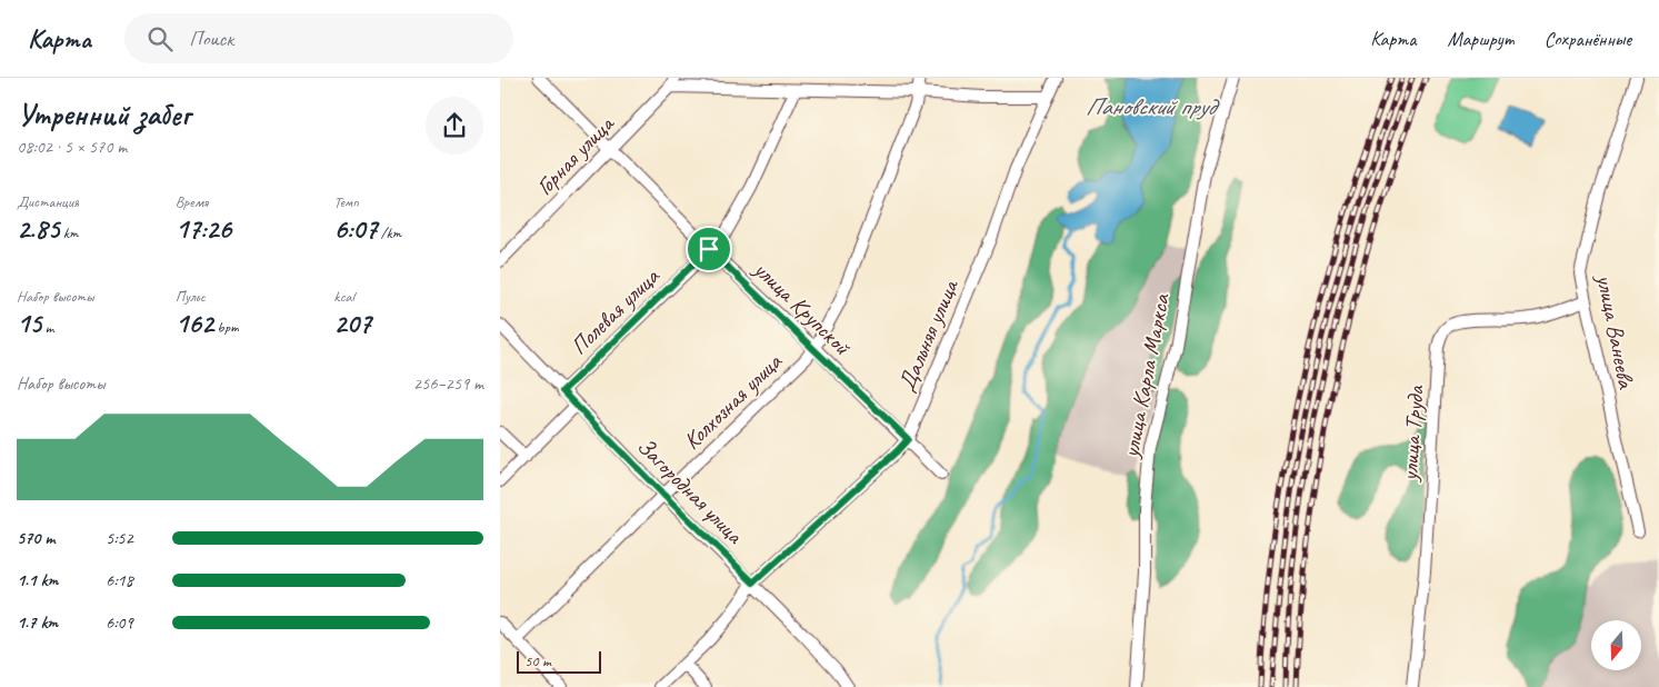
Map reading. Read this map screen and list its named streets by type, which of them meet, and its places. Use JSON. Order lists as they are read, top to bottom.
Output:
{
  "streets": {
    "street": [
      "Горная улица",
      "улица Крупской",
      "Полевая улица",
      "улица Ванеева",
      "Дальняя улица",
      "улица Карла Маркса",
      "Колхозная улица",
      "улица Труда",
      "Загородная улица"
    ]
  },
  "crossings": [
    ["Горная улица", "улица Крупской"],
    ["улица Крупской", "Полевая улица"],
    ["улица Крупской", "Дальняя улица"],
    ["улица Крупской", "Колхозная улица"],
    ["Полевая улица", "Загородная улица"],
    ["улица Ванеева", "улица Труда"],
    ["Дальняя улица", "Загородная улица"],
    ["Колхозная улица", "Загородная улица"]
  ],
  "water": ["Пановский пруд"],
  "scale_bar": "50 m",
  "north": "bottom",
  "page": {
    "header": "Карта",
    "search": "Поиск",
    "nav": ["Карта", "Маршрут", "Сохранённые"],
    "heading": ["Утренний забег", "08:02 · 5 × 570 m"],
    "stats": [
      ["Дистанция", "2.85 km"],
      ["Время", "17:26"],
      ["Темп", "6:07 /km"],
      ["Набор высоты", "15 m"],
      ["Пульс", "162 bpm"],
      ["kcal", "207"]
    ],
    "chart": ["Набор высоты", "256–259 m"],
    "list": [
      {
        "name": "570 m",
        "note": "5:52"
      },
      {
        "name": "1.1 km",
        "note": "6:18"
      },
      {
        "name": "1.7 km",
        "note": "6:09"
      }
    ],
    "scale": "50 m"
  }
}
